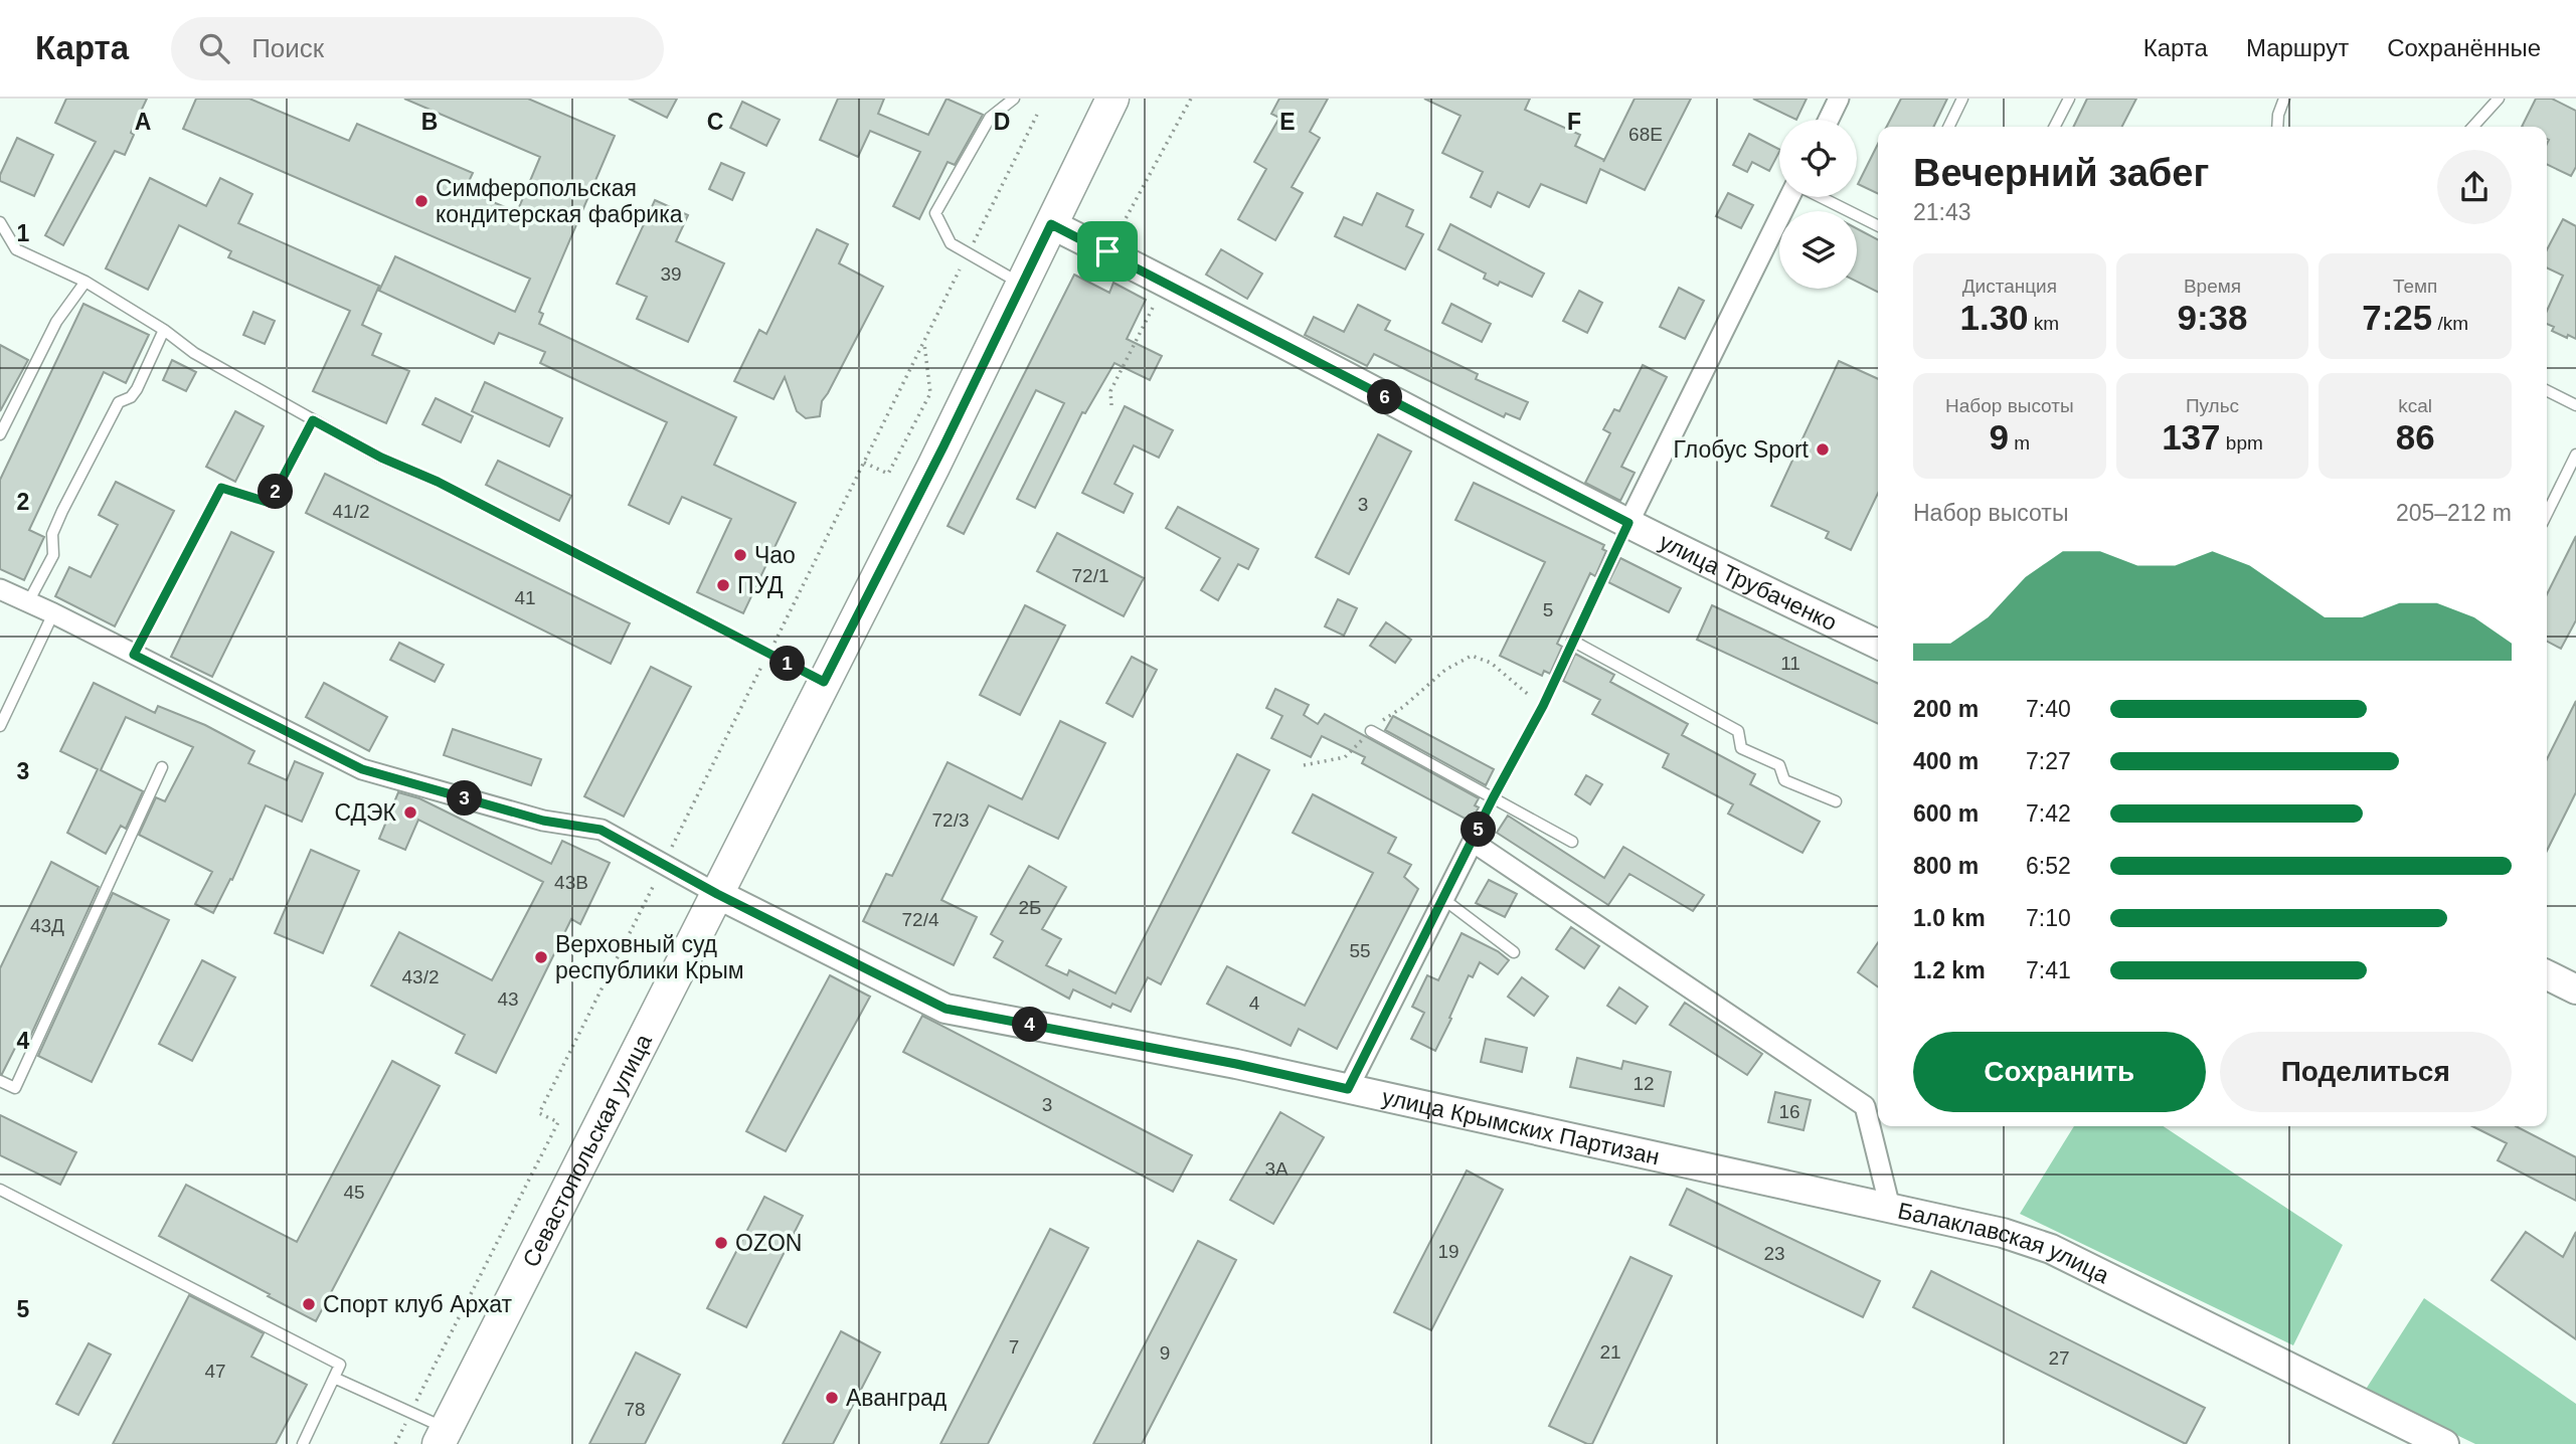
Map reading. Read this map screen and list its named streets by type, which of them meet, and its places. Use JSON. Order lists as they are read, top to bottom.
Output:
{
  "streets": {
    "main road": [
      "улица Трубаченко",
      "улица Крымских Партизан",
      "Севастопольская улица",
      "Балаклавская улица"
    ]
  },
  "crossings": [
    ["улица Трубаченко", "Севастопольская улица"],
    ["улица Крымских Партизан", "Севастопольская улица"],
    ["улица Крымских Партизан", "Балаклавская улица"]
  ],
  "places": [
    "Симферопольская кондитерская фабрика",
    "Глобус Sport",
    "Чао",
    "ПУД",
    "СДЭК",
    "Верховный суд республики Крым",
    "OZON",
    "Спорт клуб Архат",
    "Аванград"
  ],
  "house_numbers": [
    "68Е",
    "39",
    "3",
    "41/2",
    "72/1",
    "41",
    "5",
    "11",
    "72/3",
    "43В",
    "2Б",
    "72/4",
    "43Д",
    "55",
    "43/2",
    "43",
    "4",
    "12",
    "3",
    "16",
    "3А",
    "45",
    "19",
    "23",
    "7",
    "21",
    "9",
    "27",
    "47",
    "78"
  ],
  "page": {
    "header": "Карта",
    "search": "Поиск",
    "nav": ["Карта", "Маршрут", "Сохранённые"],
    "heading": ["Вечерний забег", "21:43"],
    "stats": [
      ["Дистанция", "1.30 km"],
      ["Время", "9:38"],
      ["Темп", "7:25 /km"],
      ["Набор высоты", "9 m"],
      ["Пульс", "137 bpm"],
      ["kcal", "86"]
    ],
    "pins": [
      "6",
      "2",
      "1",
      "3",
      "5",
      "4"
    ],
    "chart": ["Набор высоты", "205–212 m"],
    "list": [
      {
        "name": "200 m",
        "note": "7:40"
      },
      {
        "name": "400 m",
        "note": "7:27"
      },
      {
        "name": "600 m",
        "note": "7:42"
      },
      {
        "name": "800 m",
        "note": "6:52"
      },
      {
        "name": "1.0 km",
        "note": "7:10"
      },
      {
        "name": "1.2 km",
        "note": "7:41"
      }
    ],
    "buttons": ["Сохранить", "Поделиться"]
  },
  "grid": {
    "columns": [
      "A",
      "B",
      "C",
      "D",
      "E",
      "F"
    ],
    "rows": [
      "1",
      "2",
      "3",
      "4",
      "5"
    ]
  }
}
